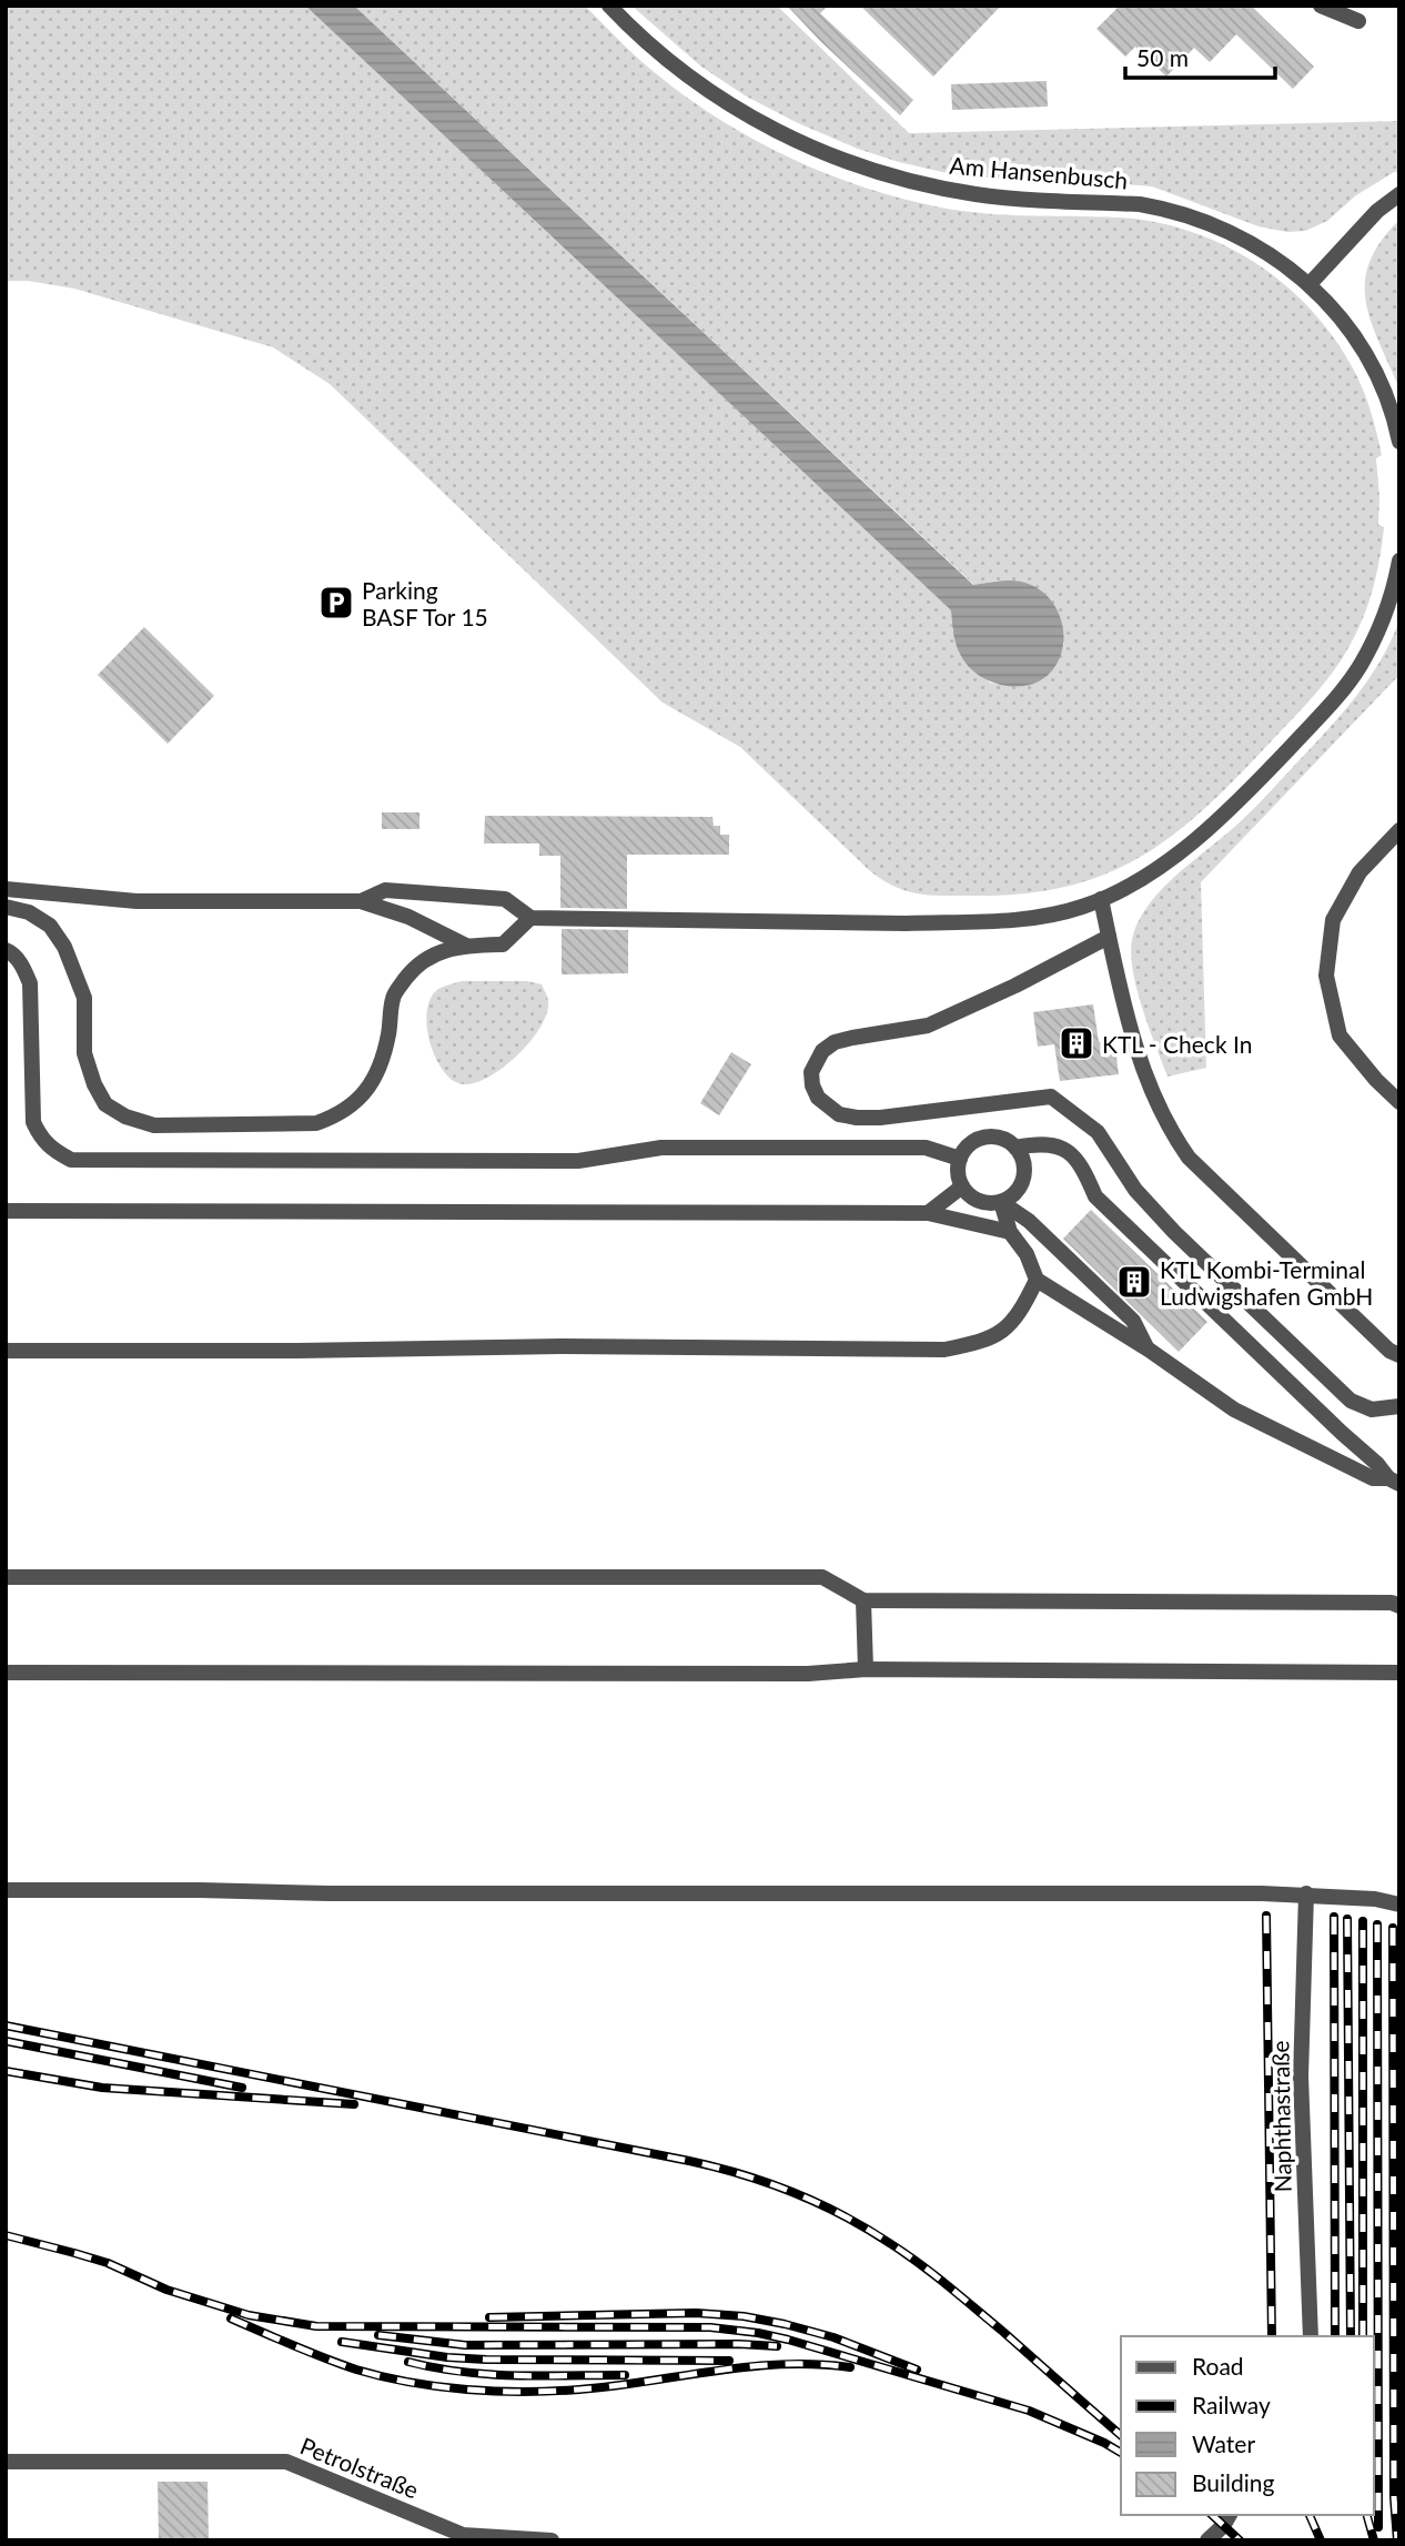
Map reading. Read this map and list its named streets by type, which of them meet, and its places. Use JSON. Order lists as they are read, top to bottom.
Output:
{
  "streets": {
    "street": ["Am Hansenbusch", "Naphthastraße", "Petrolstraße"]
  },
  "places": {
    "parking": ["Parking BASF Tor 15"],
    "building": ["KTL - Check In", "KTL Kombi-Terminal Ludwigshafen GmbH"]
  },
  "legend": [
    "Road",
    "Railway",
    "Water",
    "Building"
  ],
  "scale_bar": "50 m"
}
